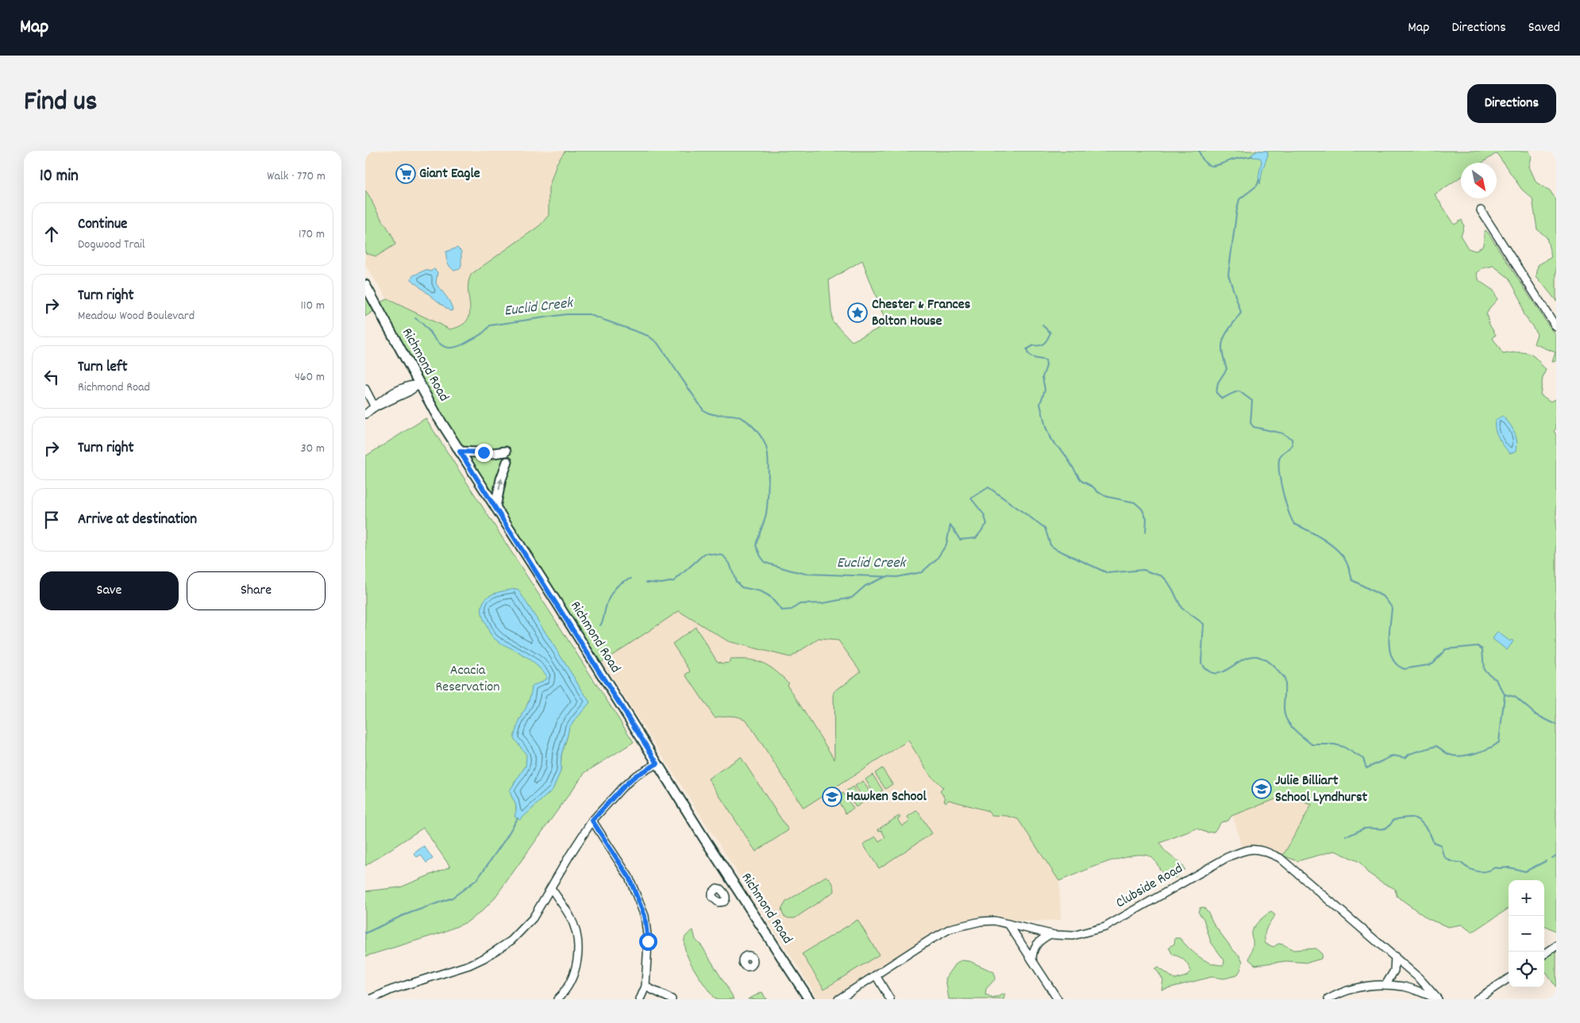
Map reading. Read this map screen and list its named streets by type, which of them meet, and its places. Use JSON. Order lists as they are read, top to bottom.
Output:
{
  "streets": {
    "main road": ["Richmond Road"],
    "street": ["Clubside Road"]
  },
  "water": ["Euclid Creek"],
  "parks": ["Acacia Reservation"],
  "places": {
    "supermarket": ["Giant Eagle"],
    "place": ["Chester & Frances Bolton House"],
    "school or university": ["Julie Billiart School Lyndhurst", "Hawken School"]
  },
  "north": "bottom right",
  "page": {
    "header": "Map",
    "nav": ["Map", "Directions", "Saved"],
    "title": "Find us",
    "buttons": [
      "Directions",
      ["Save", "Share"]
    ],
    "heading": ["10 min", "Walk · 770 m"],
    "list": [
      ["Continue", "Dogwood Trail", "170 m"],
      ["Turn right", "Meadow Wood Boulevard", "110 m"],
      ["Turn left", "Richmond Road", "460 m"],
      ["Turn right", "30 m"],
      "Arrive at destination"
    ],
    "map_buttons": ["+", "−"]
  }
}
